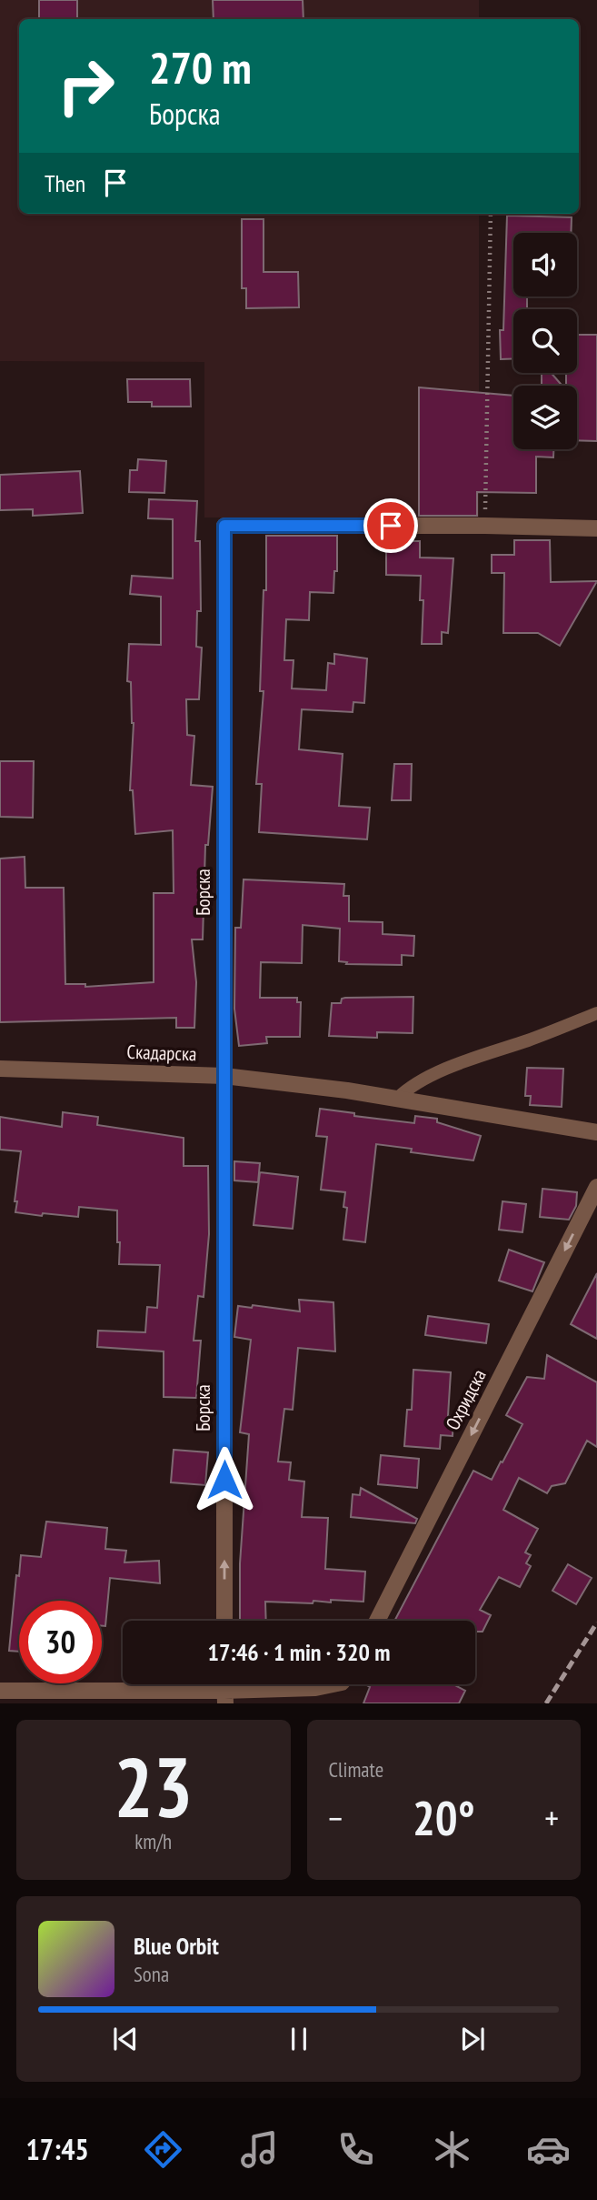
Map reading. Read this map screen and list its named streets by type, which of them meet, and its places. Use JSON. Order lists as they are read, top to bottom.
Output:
{
  "streets": {
    "street": ["Борска", "Скадарска", "Охридска"]
  },
  "crossings": [
    ["Борска", "Скадарска"]
  ],
  "one_way": ["Борска", "Охридска"],
  "page": {
    "turn": ["270 m", "Борска"],
    "then": "Then",
    "limit": "30",
    "trip": "17:46 · 1 min · 320 m",
    "tile": [
      ["23", "km/h"],
      "Climate"
    ],
    "heat": ["−", "20°", "+"],
    "song": ["Blue Orbit", "Sona"],
    "tabs": "17:45"
  }
}
